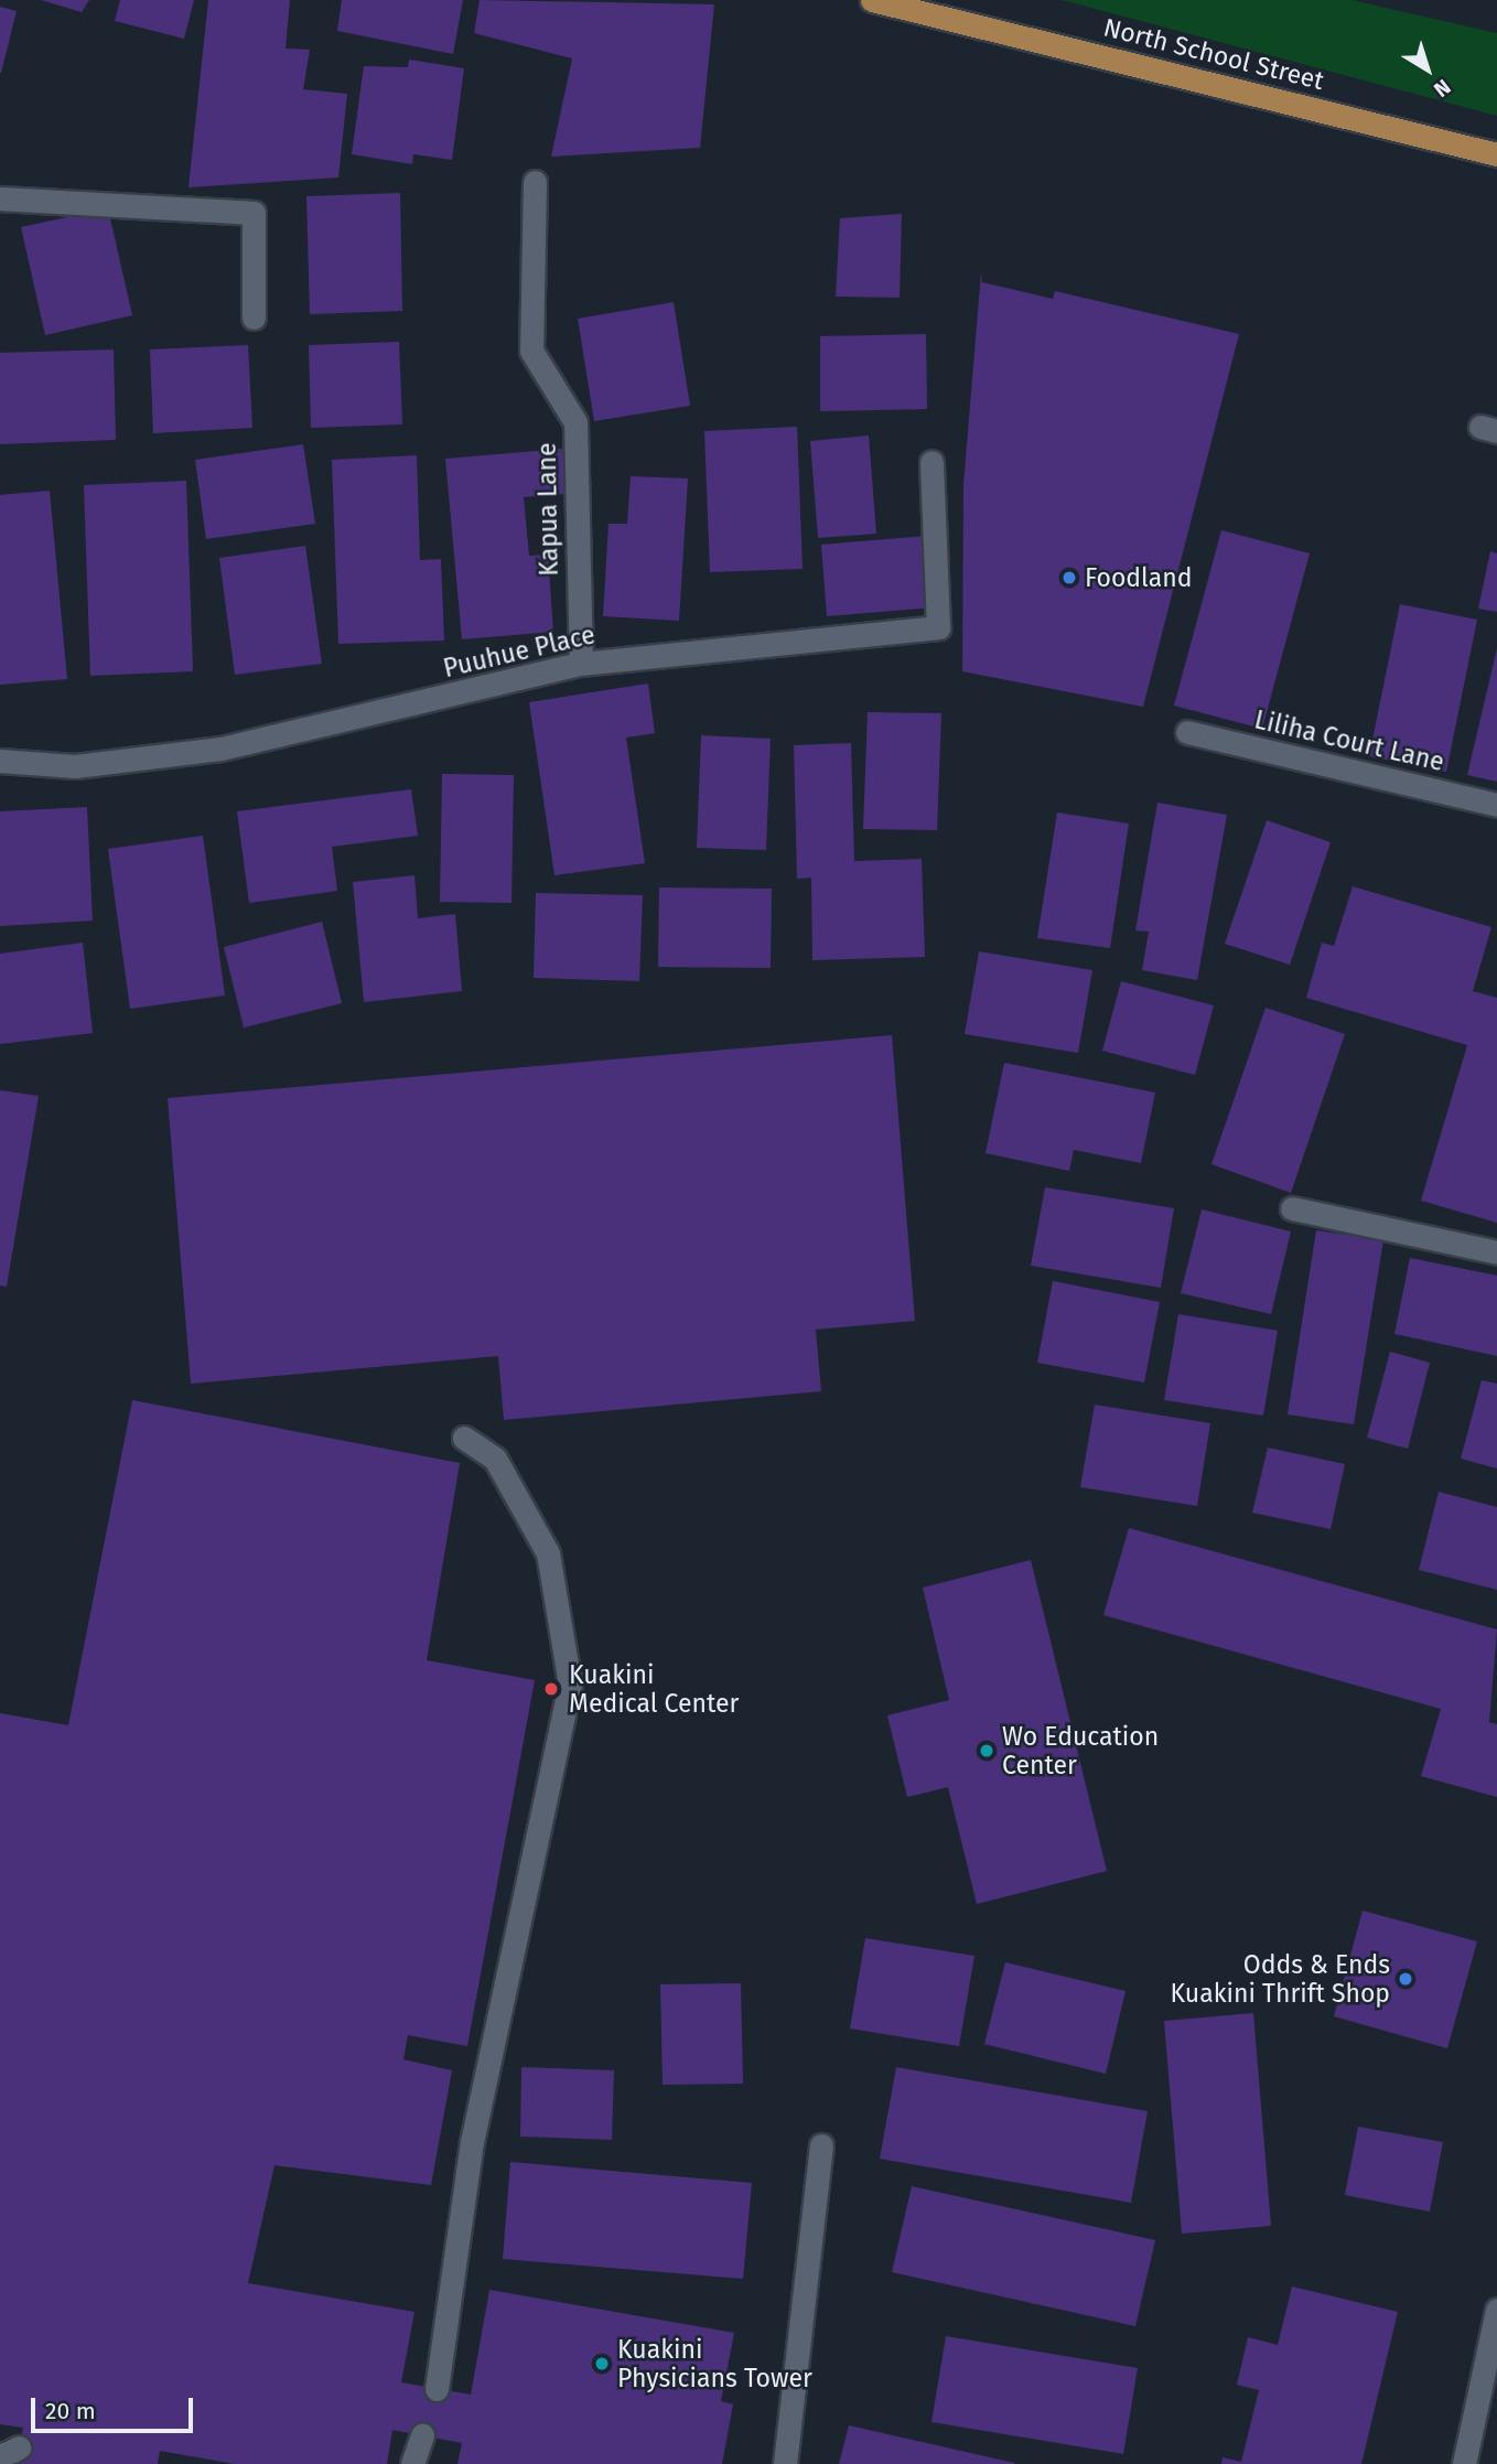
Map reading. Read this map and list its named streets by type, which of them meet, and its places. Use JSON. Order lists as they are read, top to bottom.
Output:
{
  "streets": {
    "main road": ["North School Street"],
    "street": ["Kapua Lane", "Puuhue Place", "Liliha Court Lane"]
  },
  "crossings": [
    ["Kapua Lane", "Puuhue Place"]
  ],
  "places": [
    "Foodland",
    "Kuakini Medical Center",
    "Wo Education Center",
    "Odds & Ends Kuakini Thrift Shop",
    "Kuakini Physicians Tower"
  ],
  "scale_bar": "20 m",
  "north": "bottom right"
}
